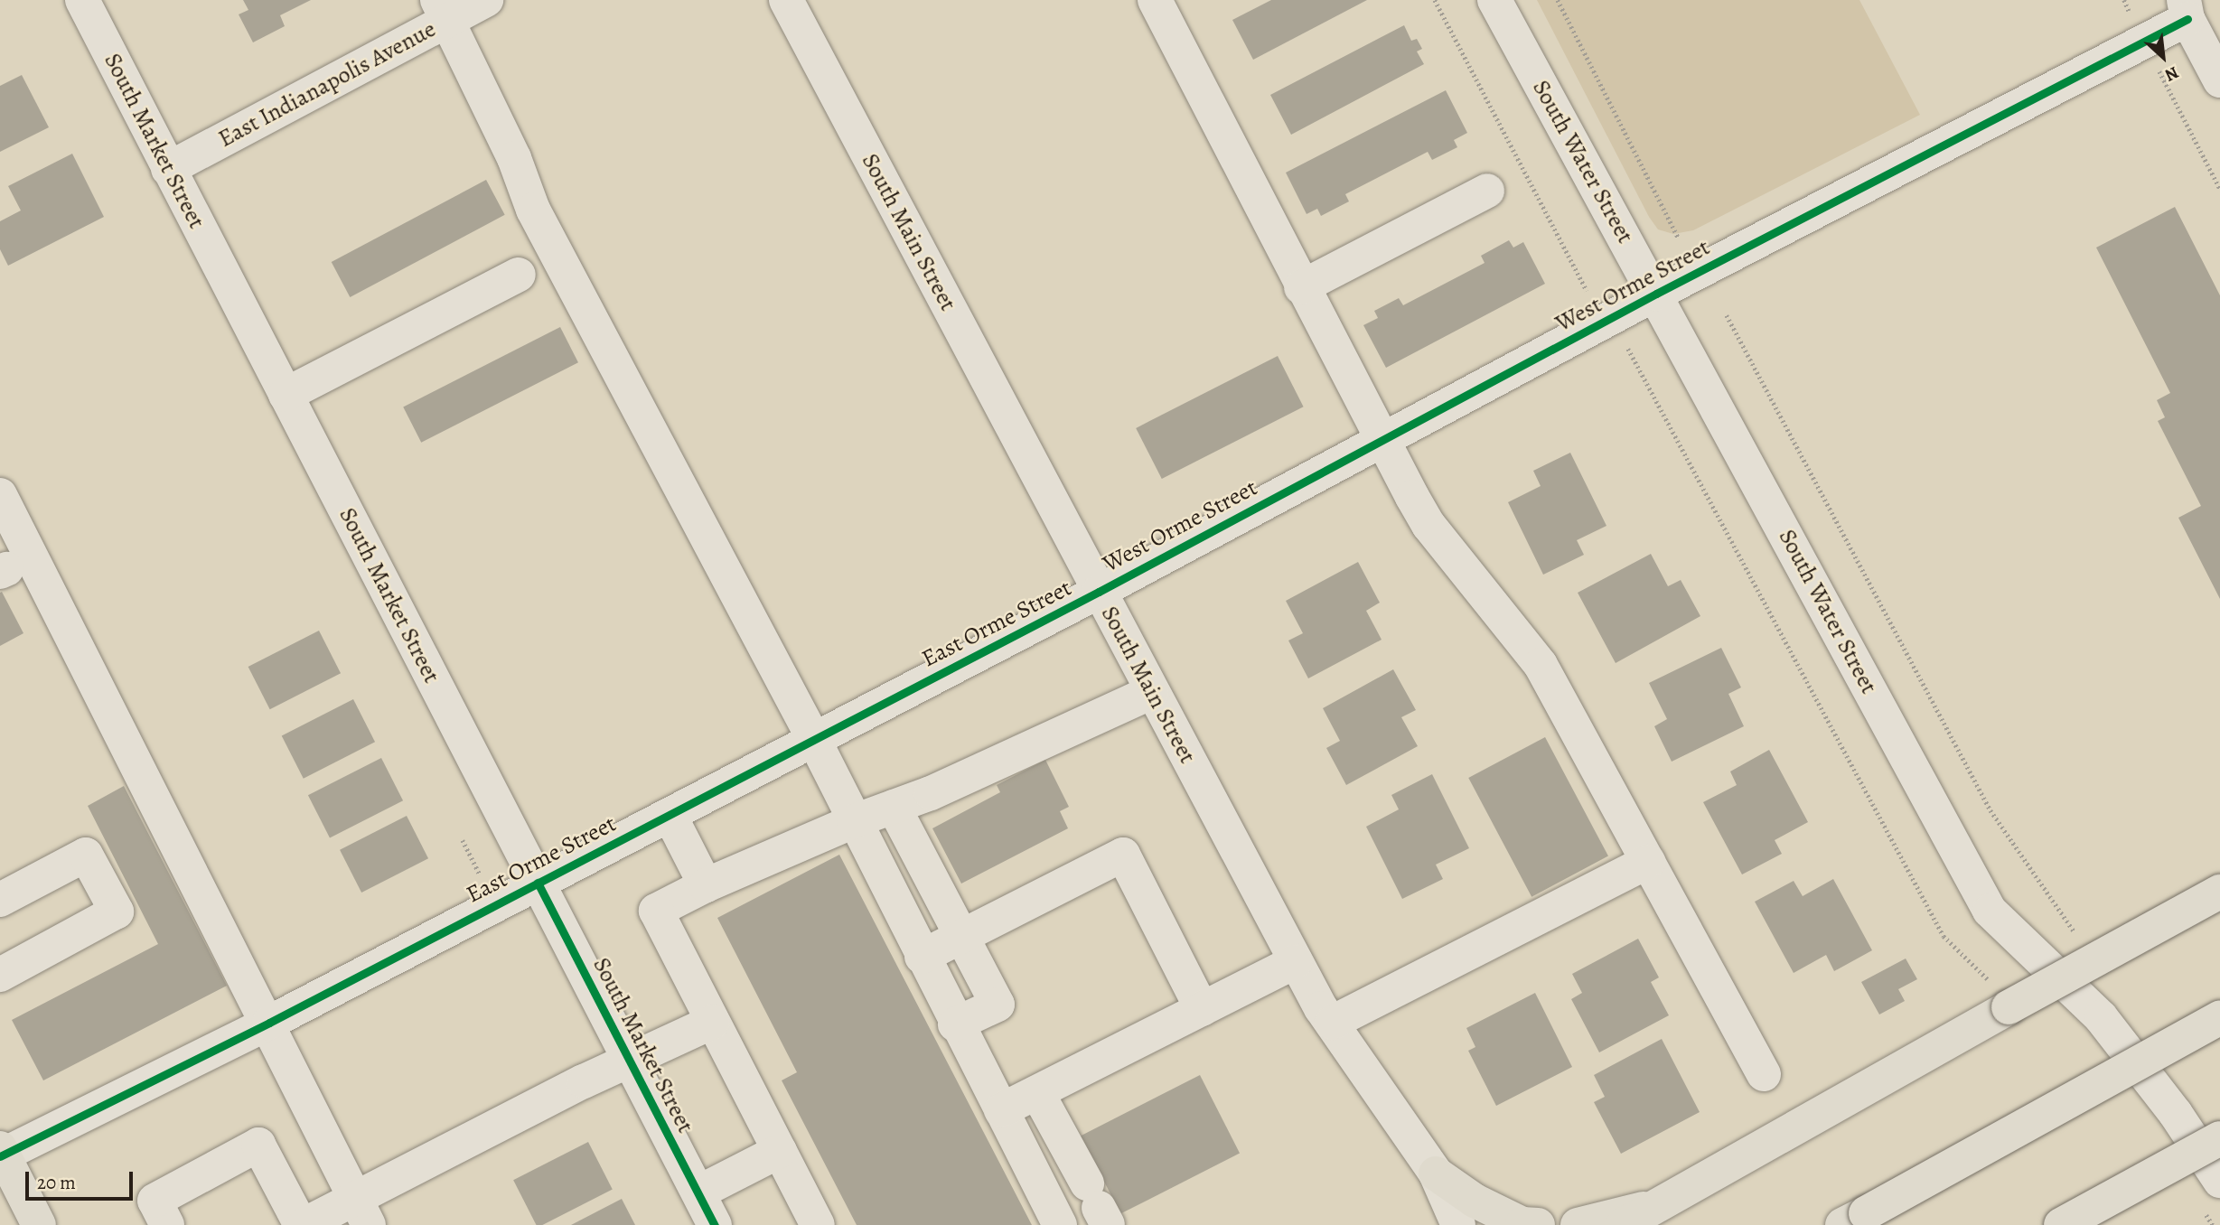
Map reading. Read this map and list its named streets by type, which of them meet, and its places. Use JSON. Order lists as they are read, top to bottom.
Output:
{
  "streets": {
    "street": [
      "East Indianapolis Avenue",
      "South Market Street",
      "South Water Street",
      "South Main Street",
      "West Orme Street",
      "East Orme Street"
    ]
  },
  "crossings": [
    ["East Indianapolis Avenue", "South Market Street"],
    ["South Market Street", "East Orme Street"],
    ["South Water Street", "West Orme Street"],
    ["South Main Street", "West Orme Street"],
    ["South Main Street", "East Orme Street"],
    ["West Orme Street", "East Orme Street"]
  ],
  "scale_bar": "20 m",
  "north": "bottom right"
}
